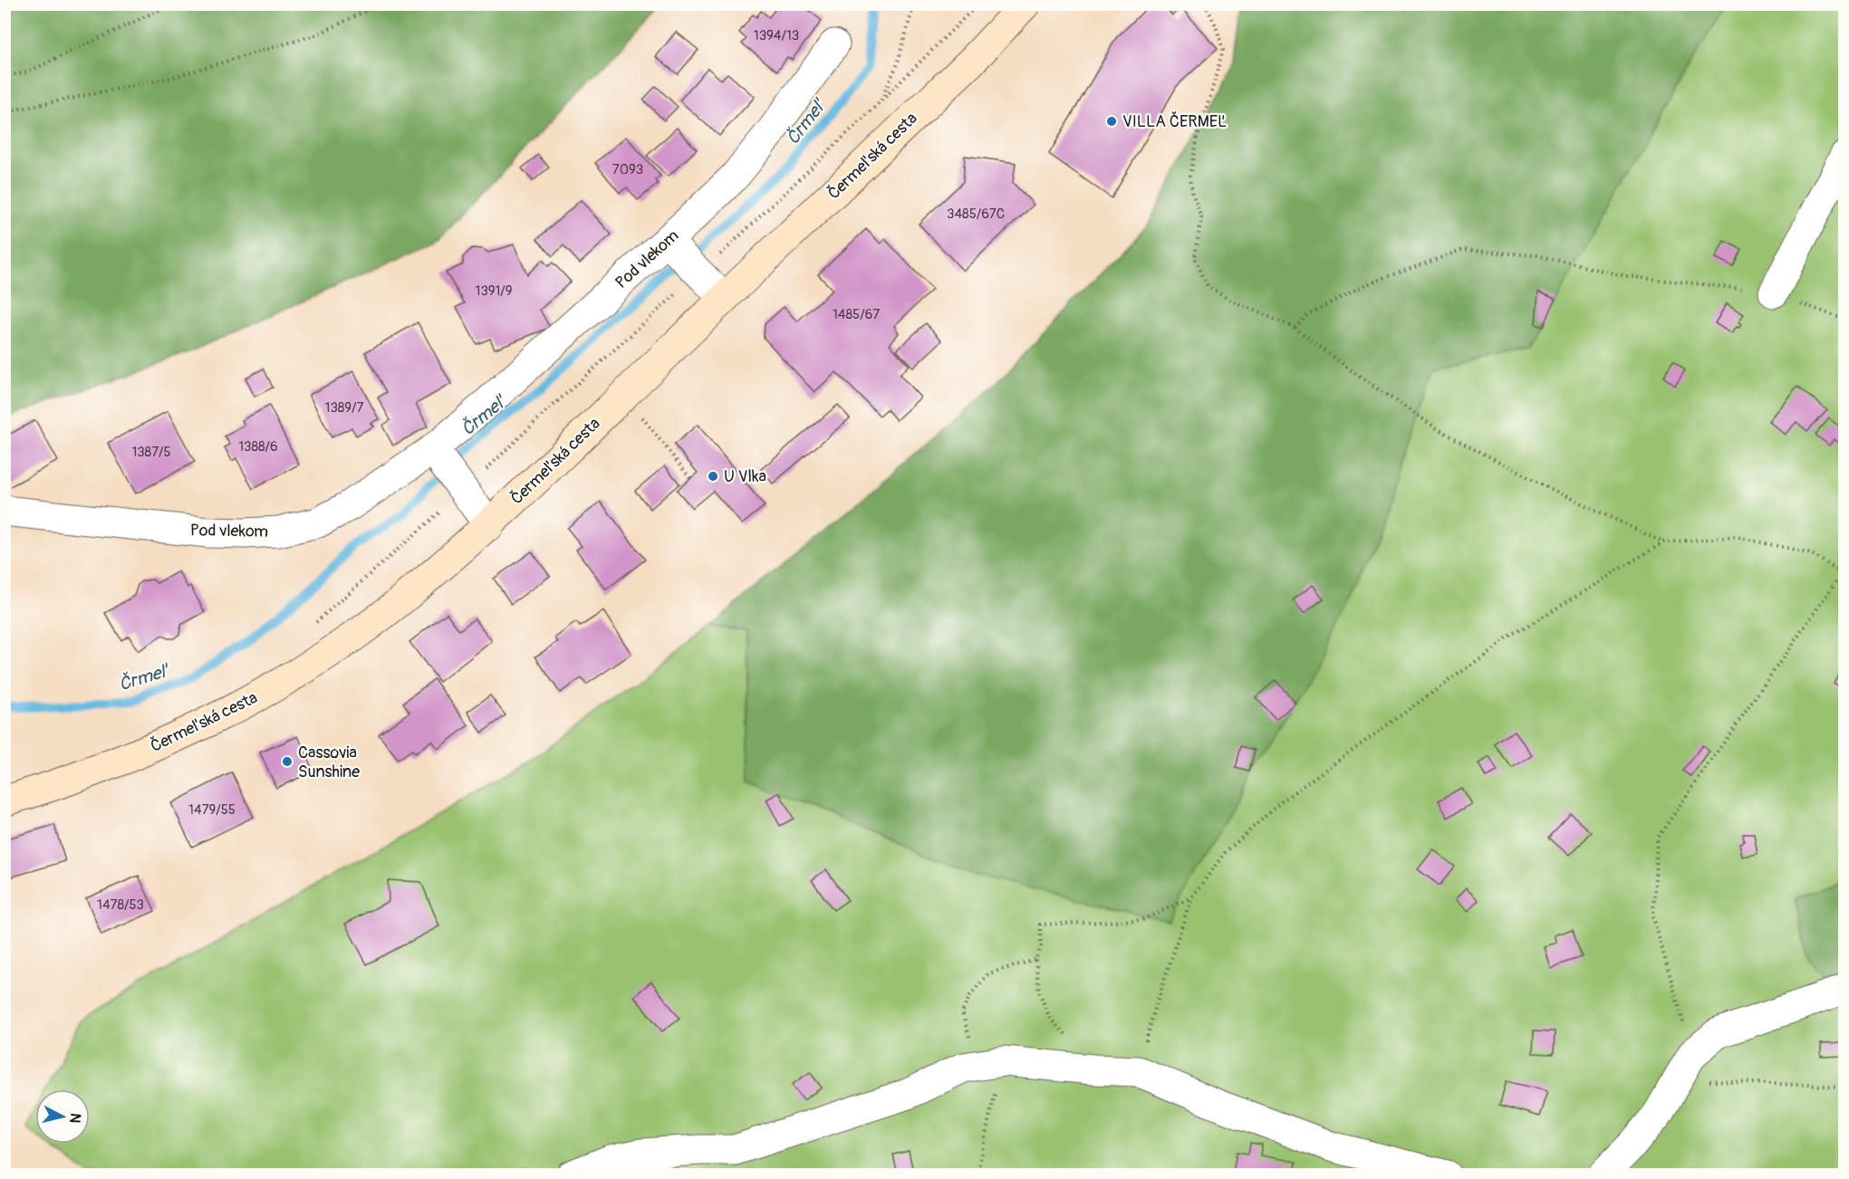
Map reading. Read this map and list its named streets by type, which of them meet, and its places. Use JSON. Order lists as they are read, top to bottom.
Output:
{
  "streets": {
    "main road": ["Čermeľská cesta"],
    "street": ["Pod vlekom"]
  },
  "water": ["Črmeľ"],
  "places": ["VILLA ČERMEĽ", "U Vlka", "Cassovia Sunshine"],
  "house_numbers": [
    "1394/13",
    "7093",
    "3485/67C",
    "1391/9",
    "1485/67",
    "1389/7",
    "1388/6",
    "1387/5",
    "1479/55",
    "1478/53"
  ],
  "north": "right"
}
